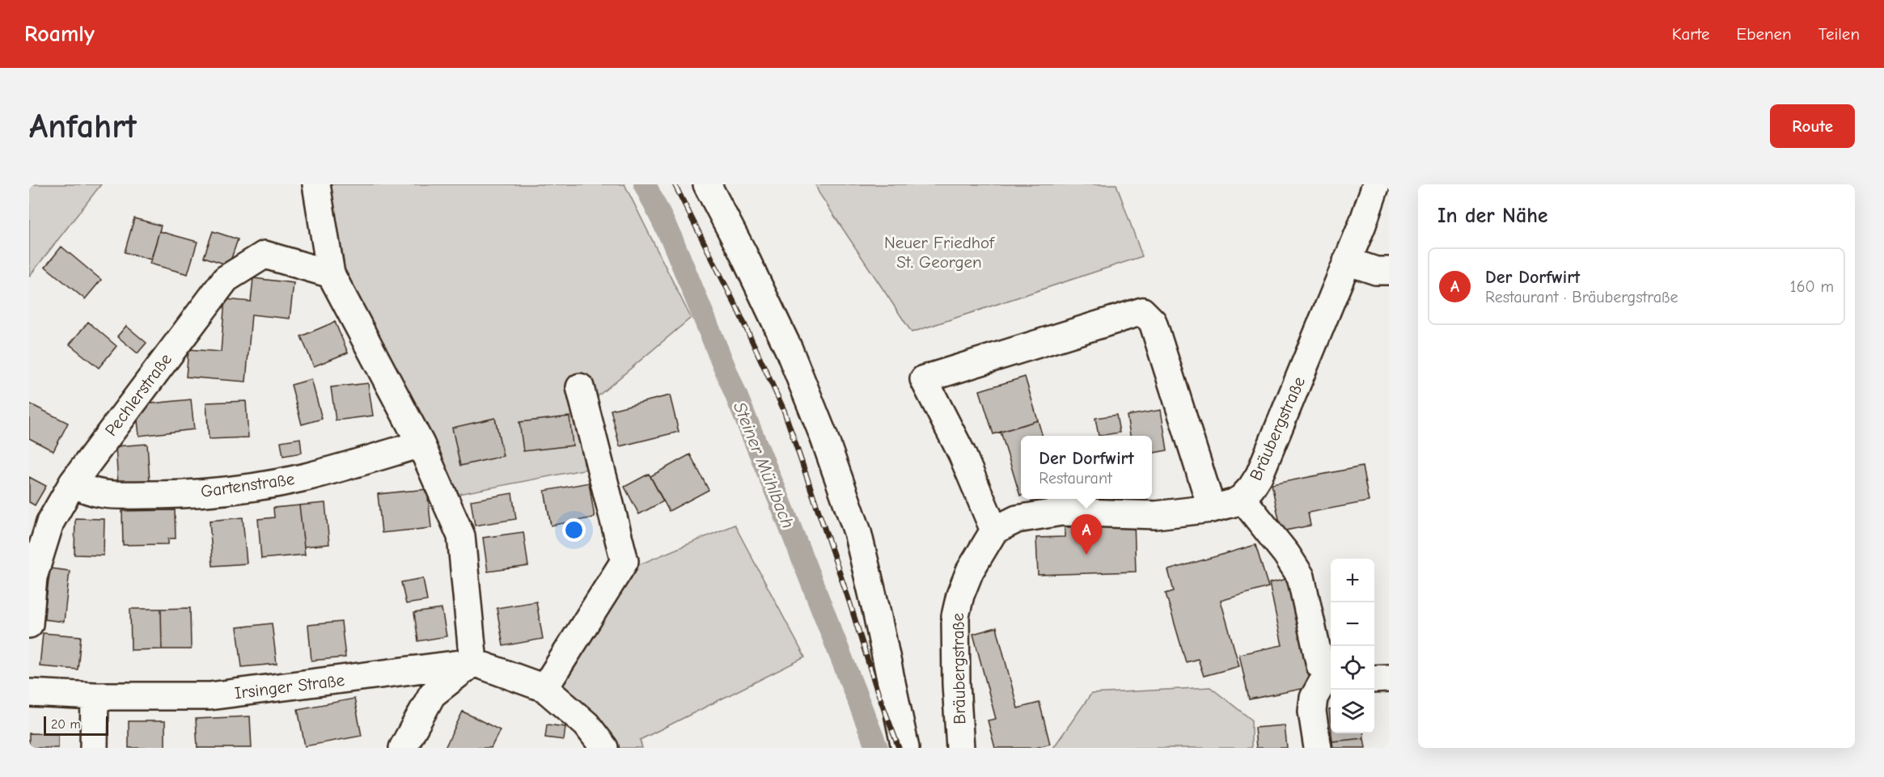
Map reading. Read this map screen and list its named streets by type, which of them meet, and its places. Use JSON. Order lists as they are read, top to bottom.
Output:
{
  "streets": {
    "street": [
      "Pechlerstraße",
      "Bräubergstraße",
      "Gartenstraße",
      "Irsinger Straße"
    ]
  },
  "crossings": [
    ["Pechlerstraße", "Gartenstraße"]
  ],
  "water": ["Steiner Mühlbach"],
  "parks": ["Neuer Friedhof St. Georgen"],
  "scale_bar": "20 m",
  "page": {
    "header": "Roamly",
    "nav": ["Karte", "Ebenen", "Teilen"],
    "buttons": "Route",
    "title": "Anfahrt",
    "heading": "In der Nähe",
    "list": [
      {
        "mark": "A",
        "name": "Der Dorfwirt",
        "note": "Restaurant · Bräubergstraße",
        "value": "160 m"
      }
    ],
    "popup": ["Der Dorfwirt", "Restaurant"],
    "pins": "A",
    "map_buttons": ["+", "−"],
    "scale": "20 m"
  }
}
